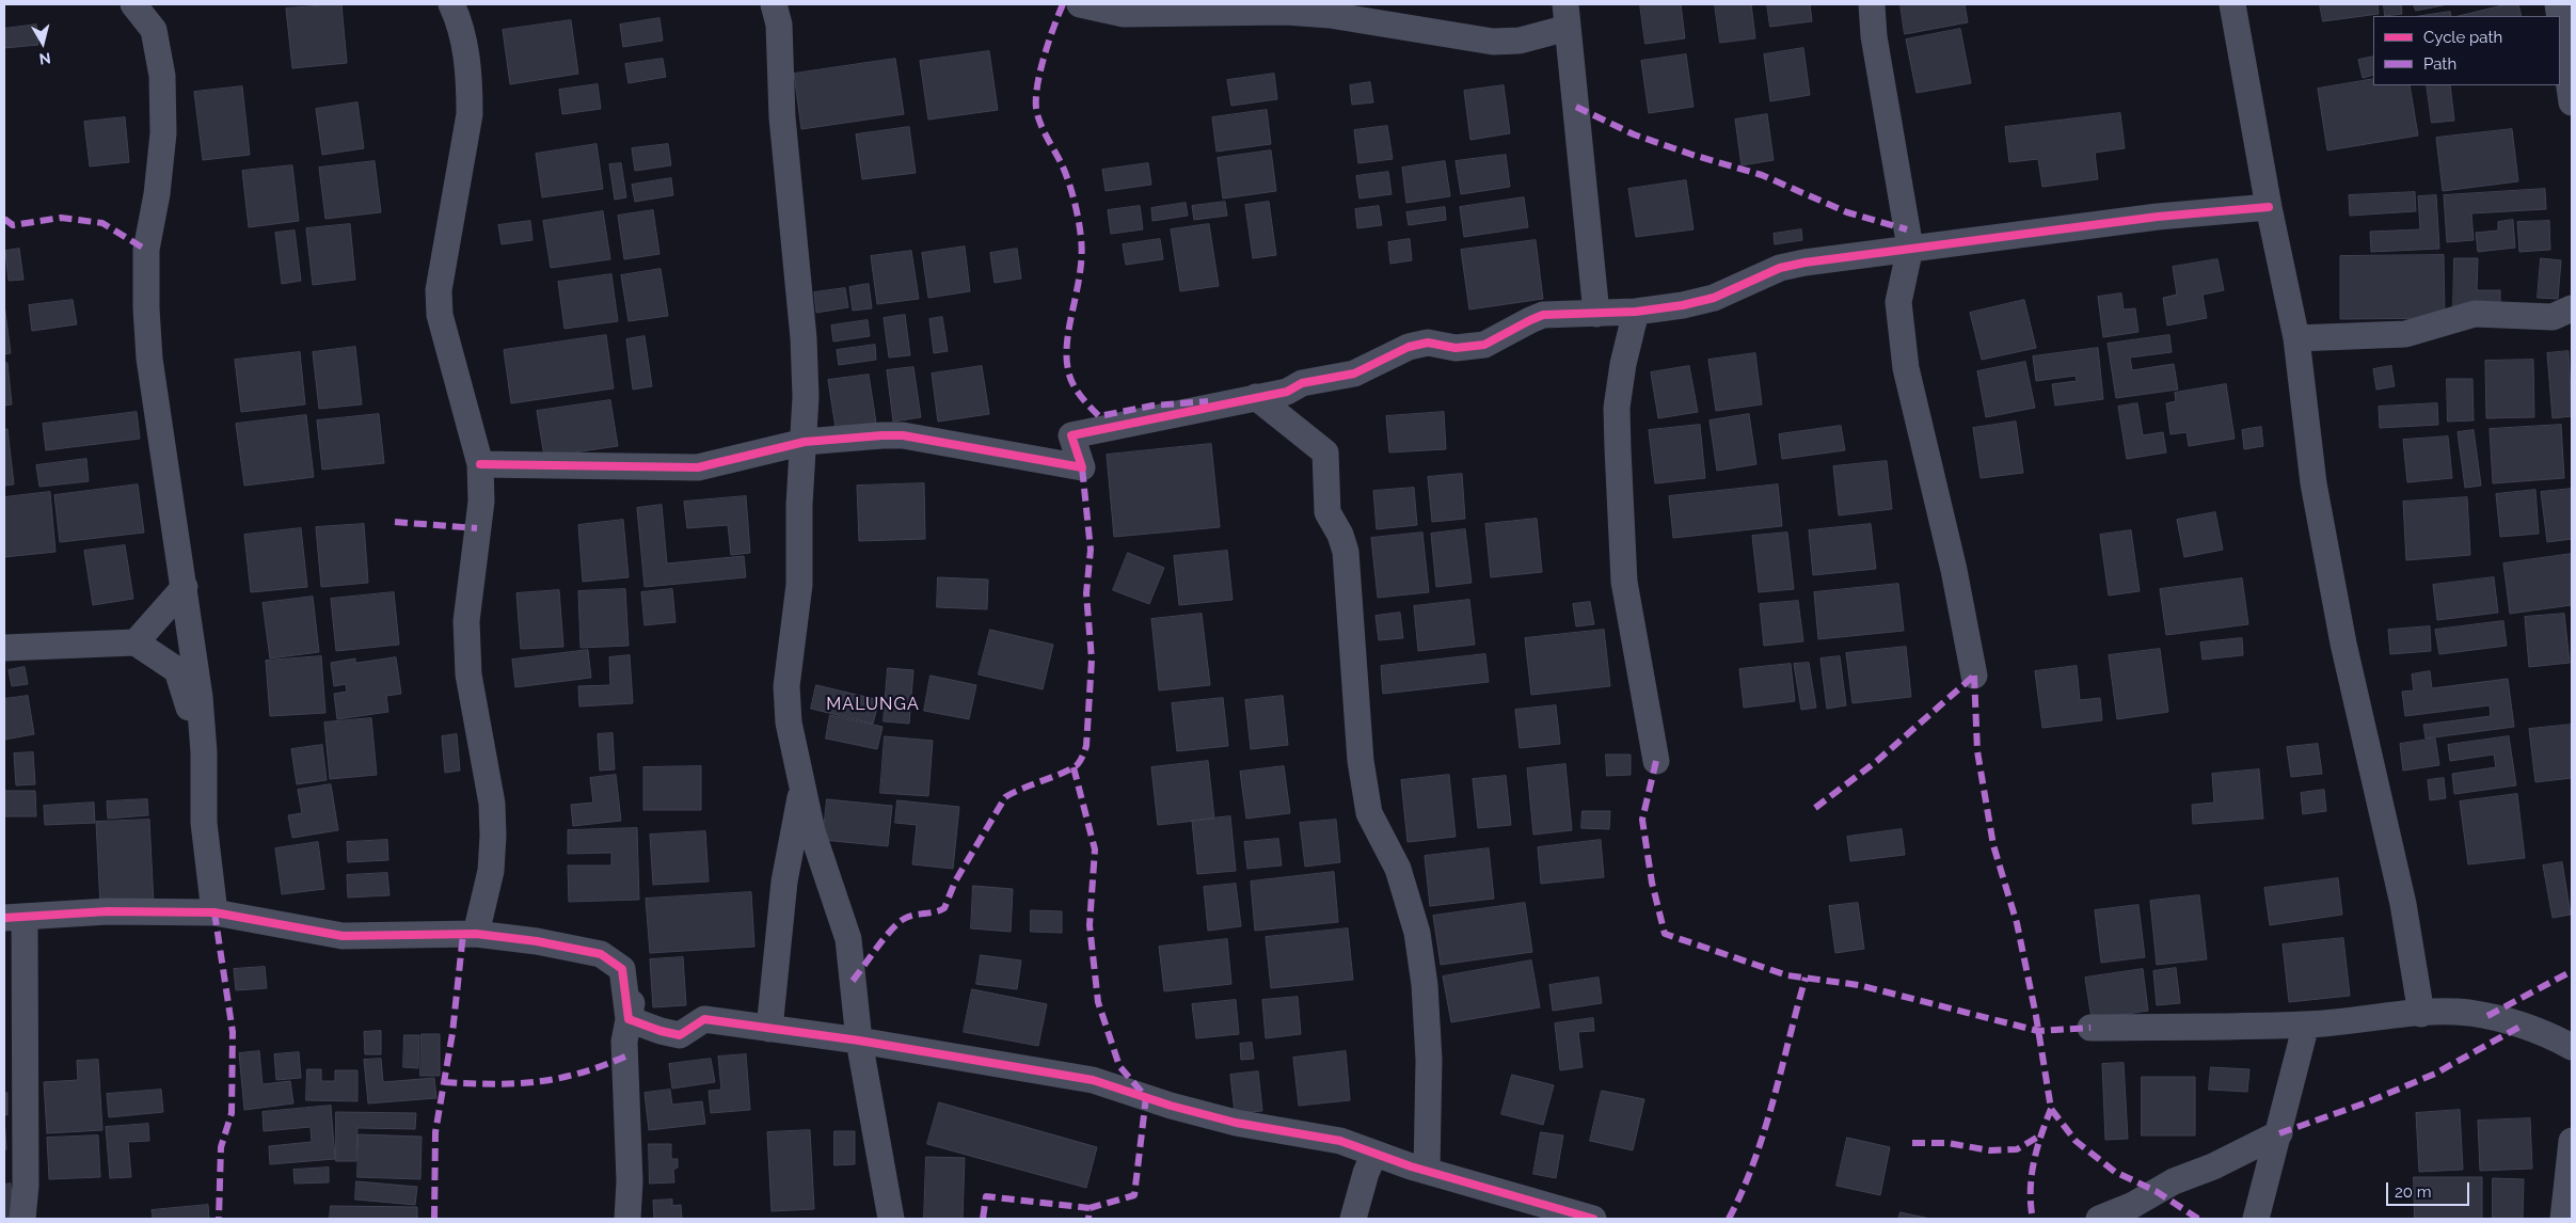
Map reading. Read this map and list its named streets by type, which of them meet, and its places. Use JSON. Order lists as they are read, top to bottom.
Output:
{
  "districts": ["MALUNGA"],
  "legend": ["Cycle path", "Path"],
  "scale_bar": "20 m",
  "north": "bottom"
}
